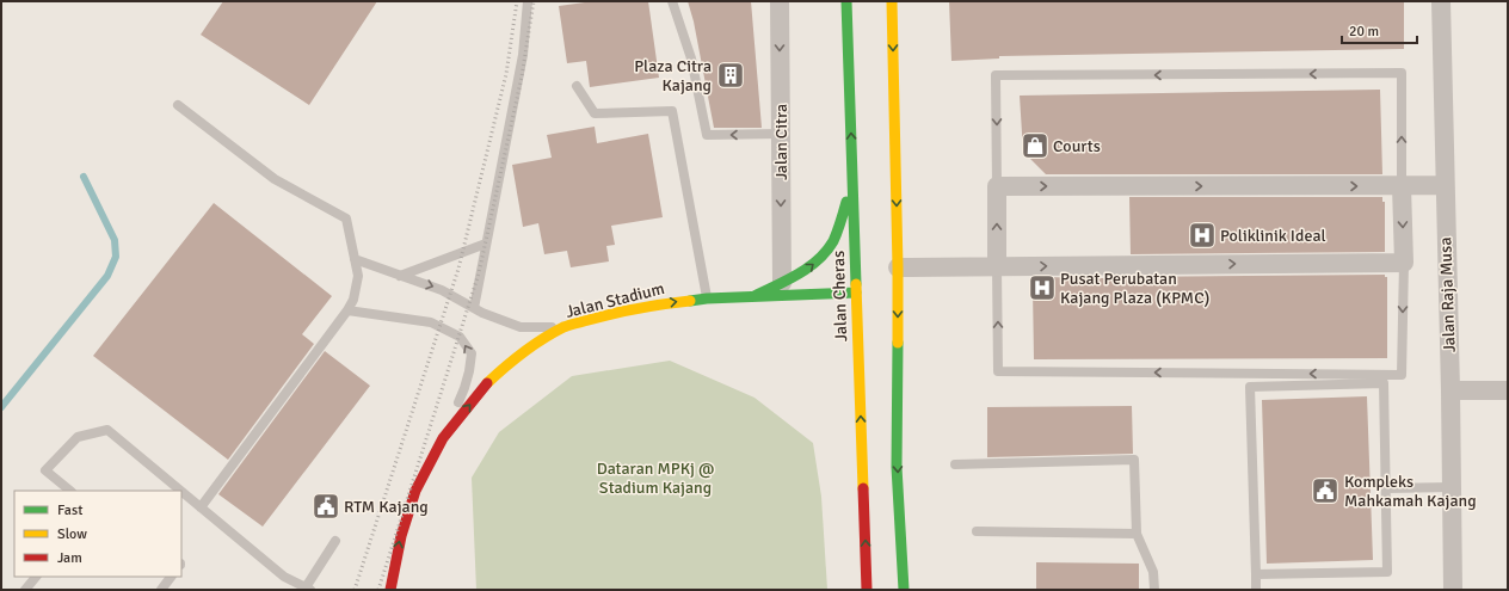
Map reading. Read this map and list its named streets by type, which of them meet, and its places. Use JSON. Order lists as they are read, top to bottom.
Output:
{
  "streets": {
    "main road": ["Jalan Cheras", "Jalan Stadium"],
    "street": ["Jalan Citra", "Jalan Raja Musa"]
  },
  "crossings": [
    ["Jalan Cheras", "Jalan Stadium"]
  ],
  "one_way": ["Jalan Citra", "Jalan Stadium"],
  "parks": ["Dataran MPKj @ Stadium Kajang"],
  "places": {
    "building": ["Plaza Citra Kajang"],
    "shop": ["Courts"],
    "hospital": ["Poliklinik Ideal", "Pusat Perubatan Kajang Plaza (KPMC)"],
    "public building": ["Kompleks Mahkamah Kajang", "RTM Kajang"]
  },
  "legend": ["Fast", "Slow", "Jam"],
  "scale_bar": "20 m"
}
